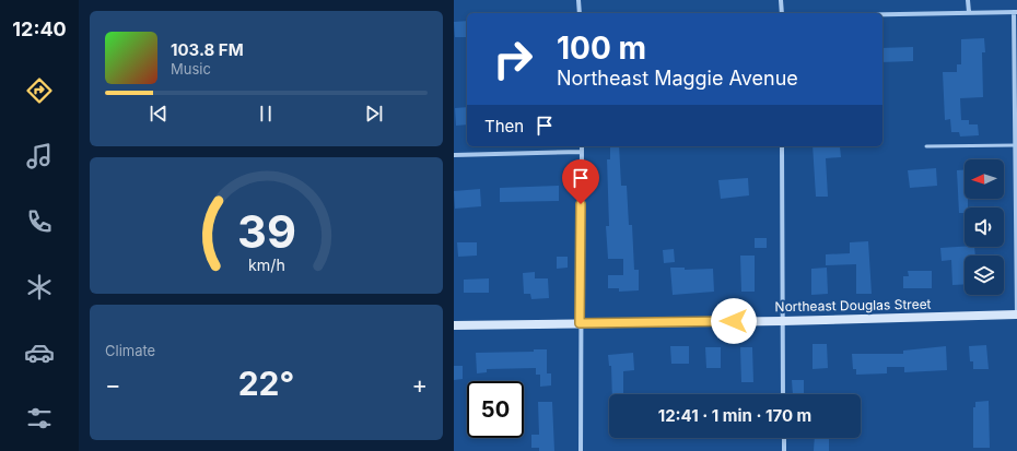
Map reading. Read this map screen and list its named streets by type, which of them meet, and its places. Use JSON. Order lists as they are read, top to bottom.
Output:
{
  "streets": {
    "main road": ["Northeast Douglas Street"]
  },
  "north": "left",
  "page": {
    "tabs": "12:40",
    "turn": ["100 m", "Northeast Maggie Avenue"],
    "song": ["103.8 FM", "Music"],
    "then": "Then",
    "tile": "Climate",
    "heat": ["−", "22°", "+"],
    "limit": "50",
    "trip": "12:41 · 1 min · 170 m",
    "gauge": ["39", "km/h"]
  }
}
